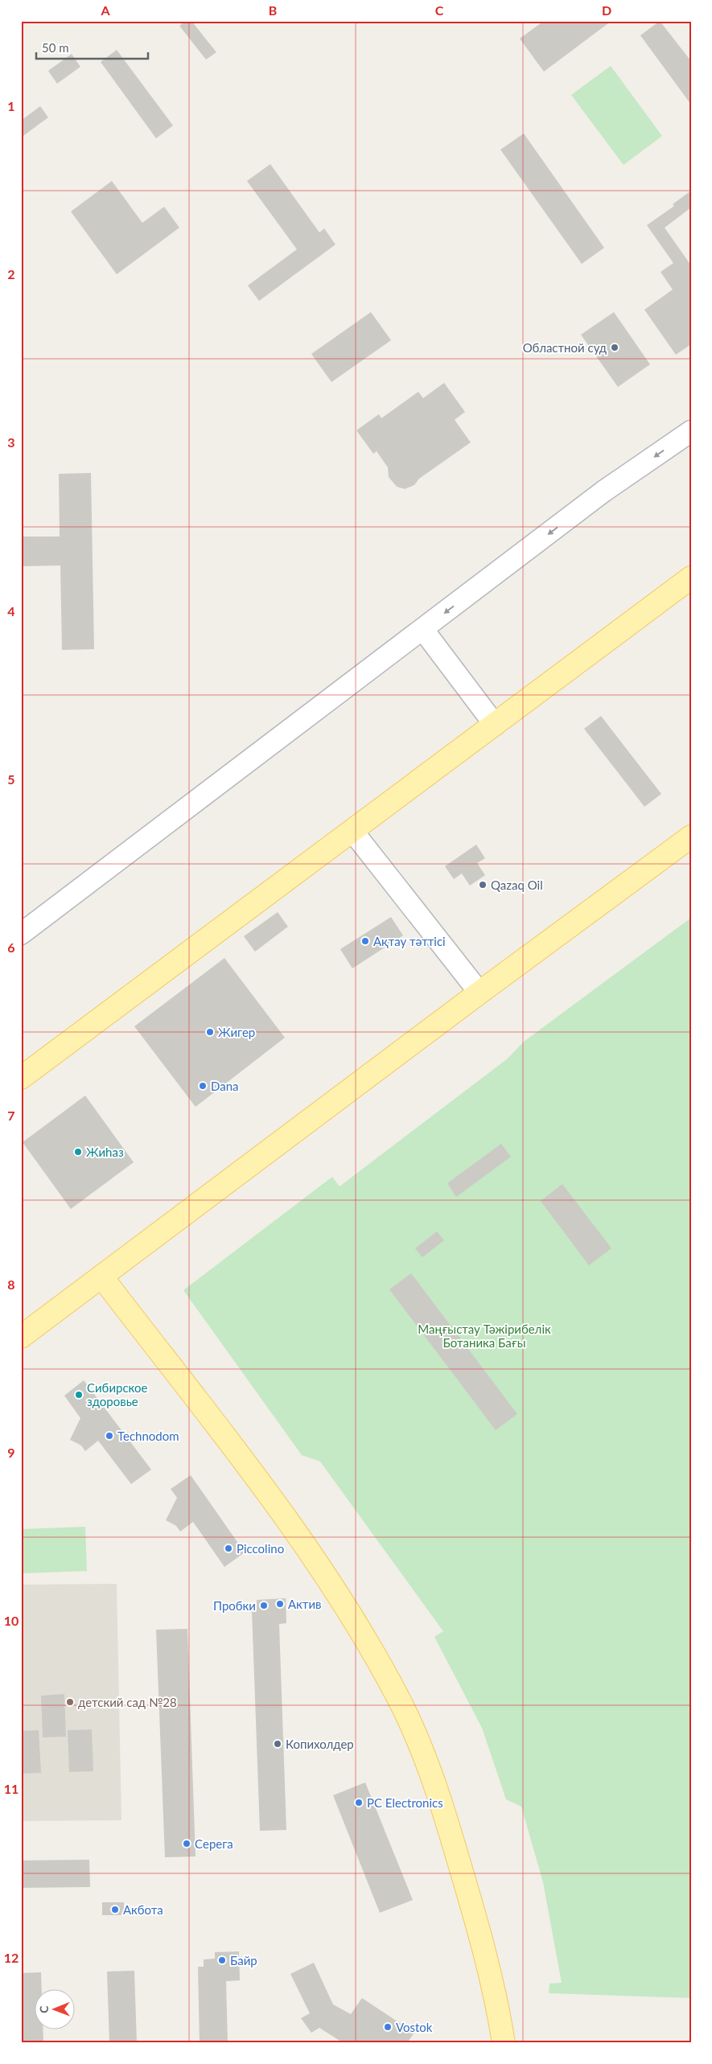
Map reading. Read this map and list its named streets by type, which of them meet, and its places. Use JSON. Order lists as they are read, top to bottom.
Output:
{
  "parks": ["Маңғыстау Тәжірибелік Ботаника Бағы"],
  "places": [
    "Областной суд",
    "Qazaq Oil",
    "Ақтау тәттісі",
    "Жигер",
    "Dana",
    "Жиhаз",
    "Сибирское здоровье",
    "Technodom",
    "Piccolino",
    "Актив",
    "Пробки",
    "детский сад №28",
    "Копихолдер",
    "PC Electronics",
    "Cерега",
    "Акбота",
    "Байр",
    "Vostok"
  ],
  "scale_bar": "50 m",
  "north": "left",
  "grid": {
    "columns": [
      "A",
      "B",
      "C",
      "D"
    ],
    "rows": [
      "1",
      "2",
      "3",
      "4",
      "5",
      "6",
      "7",
      "8",
      "9",
      "10",
      "11",
      "12"
    ]
  }
}
